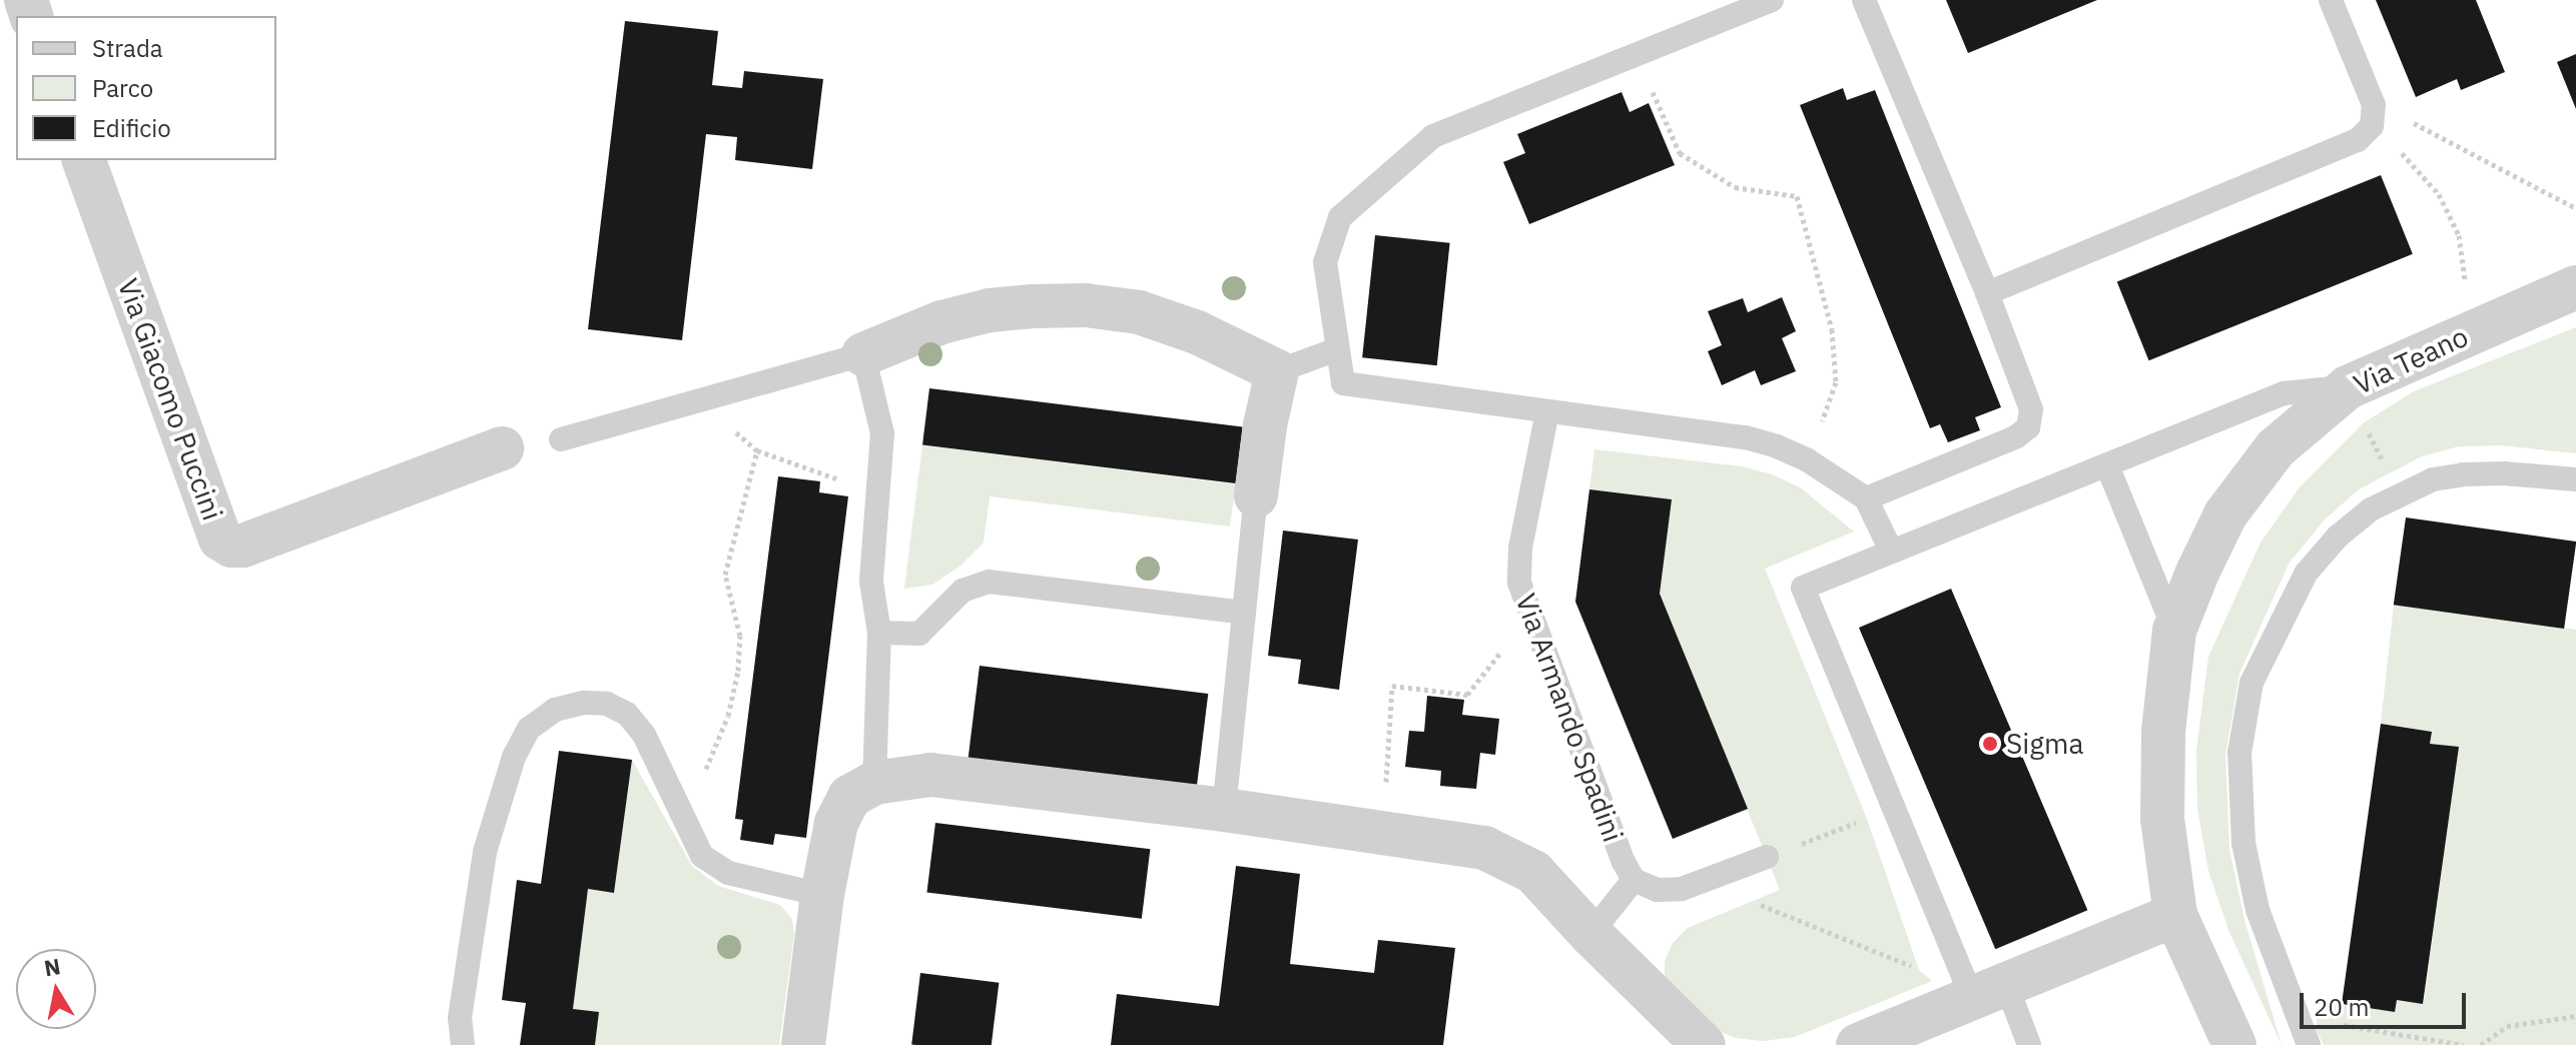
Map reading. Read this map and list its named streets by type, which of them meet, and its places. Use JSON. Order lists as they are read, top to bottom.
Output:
{
  "streets": {
    "street": ["Via Teano", "Via Giacomo Puccini"],
    "lane": ["Via Armando Spadini"]
  },
  "places": ["Sigma"],
  "legend": ["Strada", "Parco", "Edificio"],
  "scale_bar": "20 m",
  "north": "top"
}
